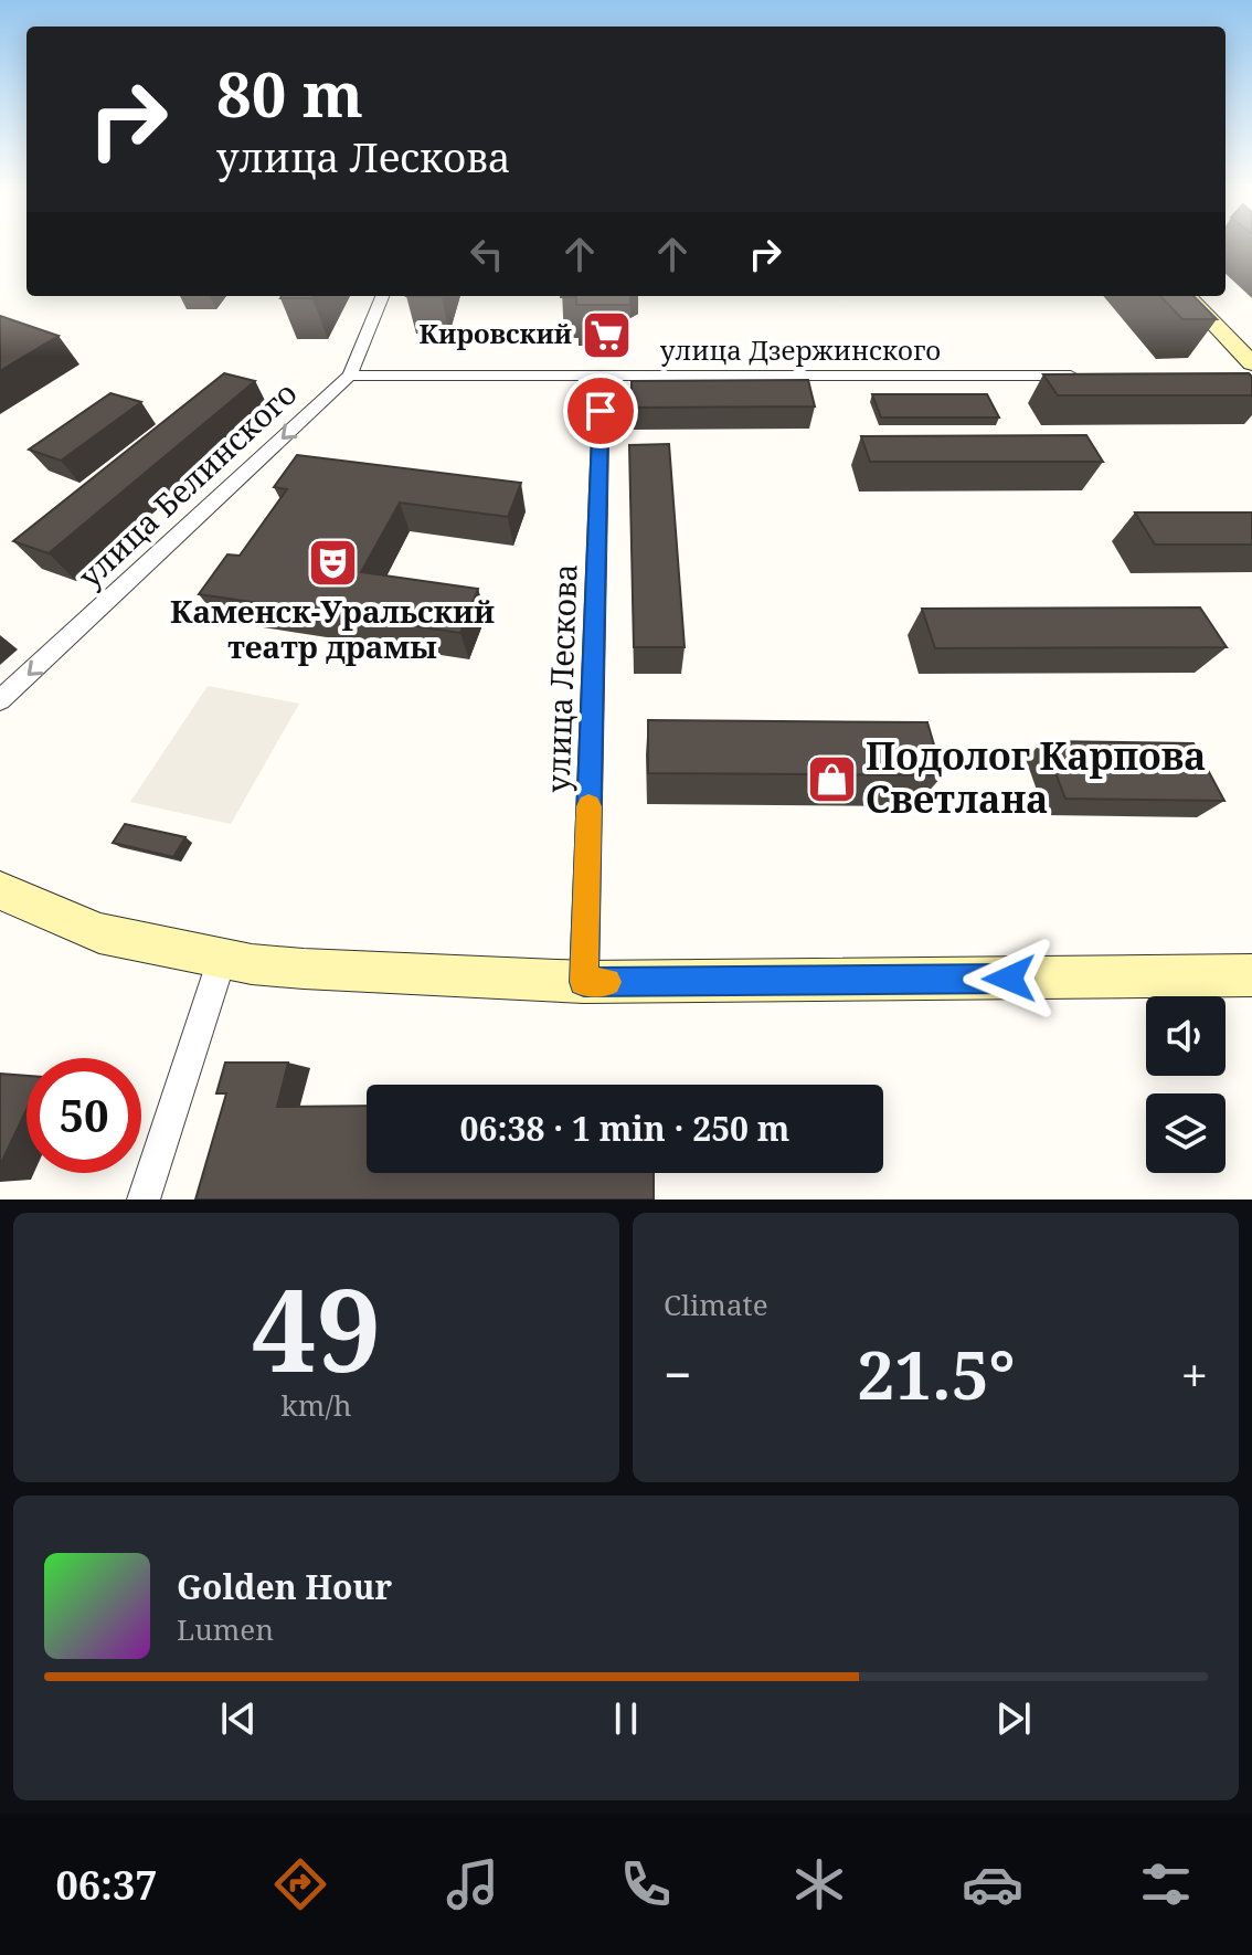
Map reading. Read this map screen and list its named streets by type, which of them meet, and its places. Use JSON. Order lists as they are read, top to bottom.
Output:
{
  "streets": {
    "street": ["улица Дзержинского", "улица Белинского", "улица Лескова"]
  },
  "crossings": [
    ["улица Дзержинского", "улица Белинского"],
    ["улица Дзержинского", "улица Лескова"]
  ],
  "one_way": ["улица Белинского"],
  "places": {
    "supermarket": ["Кировский"],
    "theatre": ["Каменск-Уральский театр драмы"],
    "shop": ["Подолог Карпова Светлана"]
  },
  "page": {
    "turn": ["80 m", "улица Лескова"],
    "limit": "50",
    "trip": "06:38 · 1 min · 250 m",
    "tile": [
      ["49", "km/h"],
      "Climate"
    ],
    "heat": ["−", "21.5°", "+"],
    "song": ["Golden Hour", "Lumen"],
    "tabs": "06:37"
  }
}
